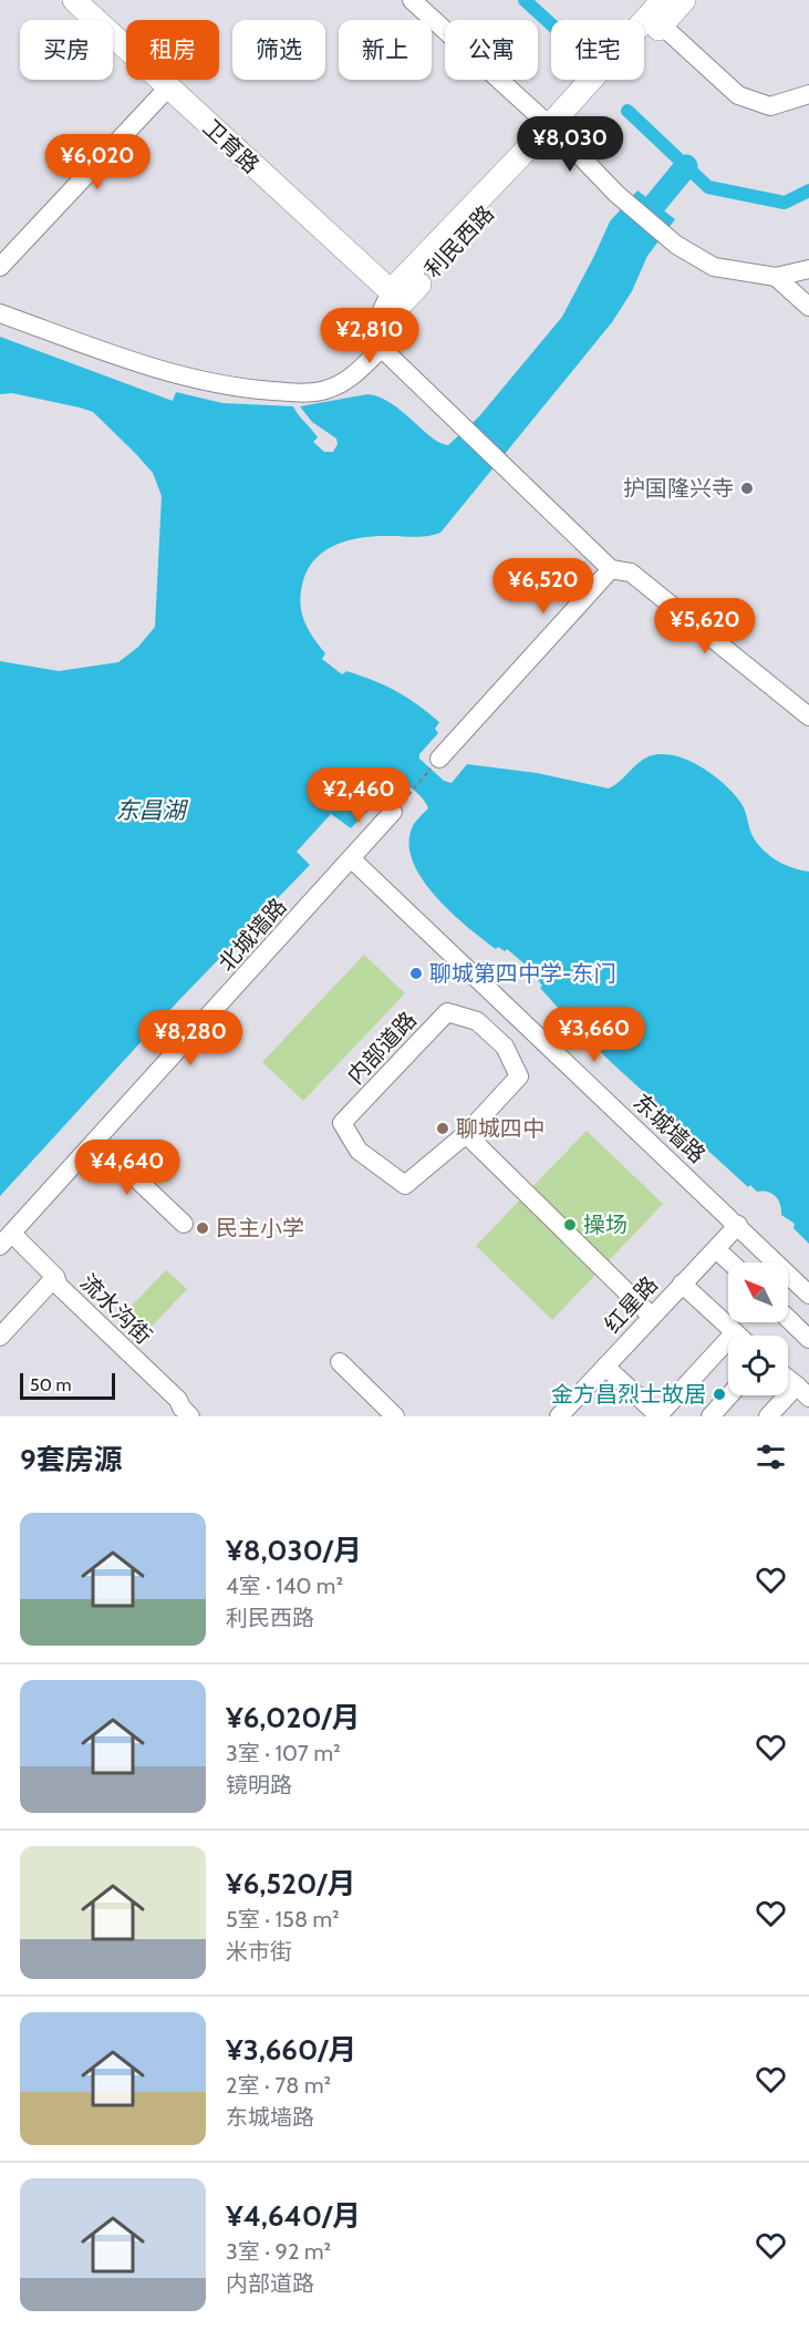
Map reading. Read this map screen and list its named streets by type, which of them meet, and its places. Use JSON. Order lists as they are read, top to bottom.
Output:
{
  "streets": {
    "main road": ["卫育路", "利民西路"],
    "street": [
      "北城墙路",
      "内部道路",
      "东城墙路",
      "红星路",
      "流水沟街"
    ]
  },
  "crossings": [
    ["卫育路", "利民西路"],
    ["北城墙路", "东城墙路"],
    ["北城墙路", "流水沟街"],
    ["东城墙路", "红星路"]
  ],
  "water": ["东昌湖"],
  "places": [
    "护国隆兴寺",
    "聊城第四中学-东门",
    "聊城四中",
    "操场",
    "民主小学",
    "金方昌烈士故居"
  ],
  "scale_bar": "50 m",
  "north": "top left",
  "page": {
    "chip": [
      "买房",
      "租房",
      "筛选",
      "新上",
      "公寓",
      "住宅"
    ],
    "price": [
      "¥8,030",
      "¥6,020",
      "¥2,810",
      "¥6,520",
      "¥5,620",
      "¥2,460",
      "¥3,660",
      "¥8,280",
      "¥4,640"
    ],
    "scale": "50 m",
    "heading": "9套房源",
    "list": [
      {
        "name": "¥8,030/月",
        "note": "4室 · 140 m² · 利民西路"
      },
      {
        "name": "¥6,020/月",
        "note": "3室 · 107 m² · 镜明路"
      },
      {
        "name": "¥6,520/月",
        "note": "5室 · 158 m² · 米市街"
      },
      {
        "name": "¥3,660/月",
        "note": "2室 · 78 m² · 东城墙路"
      },
      {
        "name": "¥4,640/月",
        "note": "3室 · 92 m² · 内部道路"
      }
    ]
  }
}
